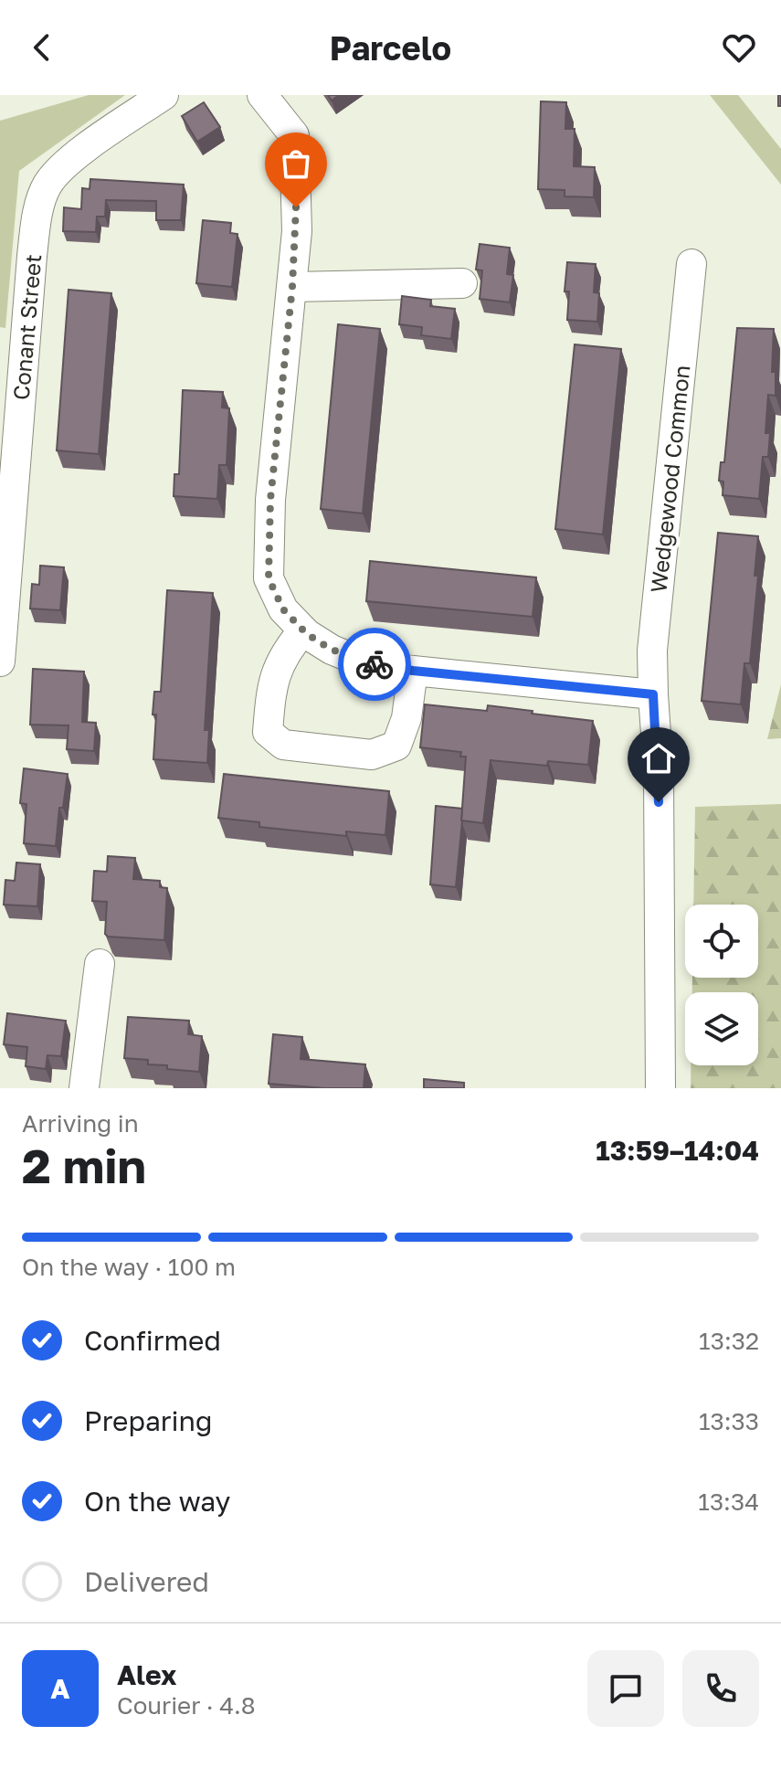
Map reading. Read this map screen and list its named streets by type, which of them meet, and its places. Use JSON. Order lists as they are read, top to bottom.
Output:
{
  "streets": {
    "street": ["Conant Street", "Wedgewood Common"]
  },
  "page": {
    "header": "Parcelo",
    "heading": ["2 min", "Arriving in", "13:59–14:04"],
    "panel": ["Alex", "Courier · 4.8"],
    "bar": "On the way · 100 m",
    "list": [
      ["Confirmed", "13:32"],
      ["Preparing", "13:33"],
      ["On the way", "13:34"],
      "Delivered"
    ],
    "round": "A"
  }
}
